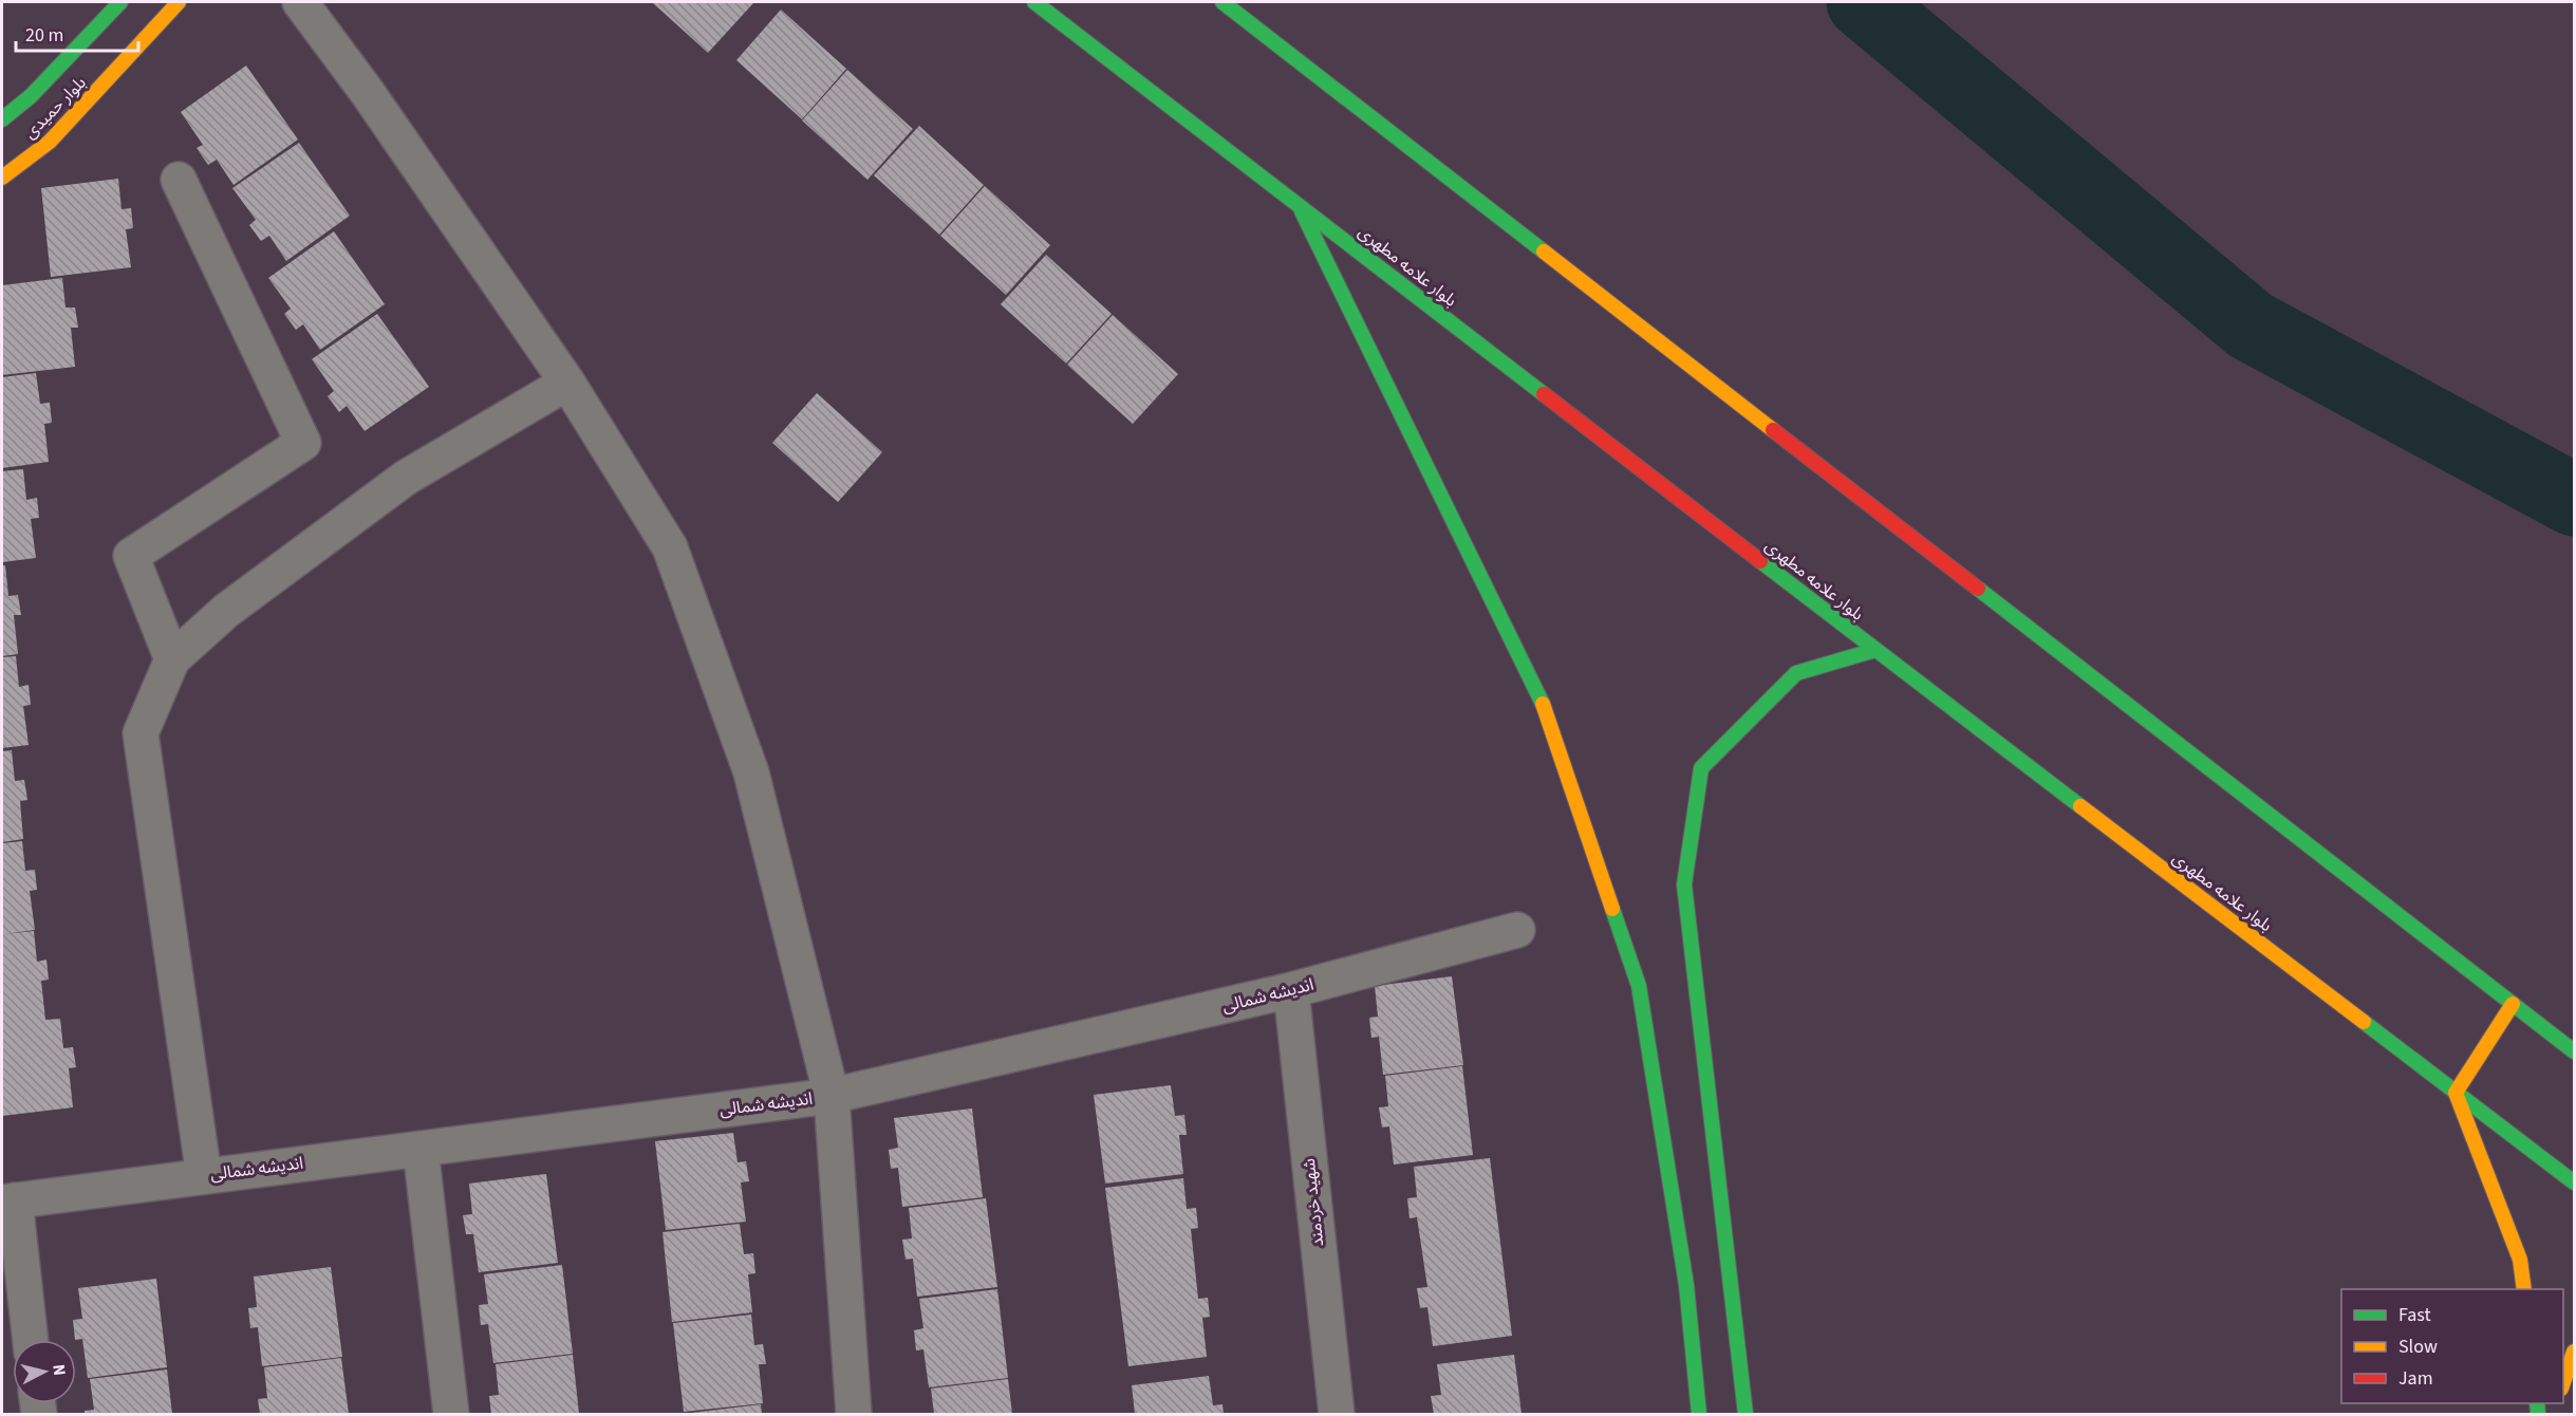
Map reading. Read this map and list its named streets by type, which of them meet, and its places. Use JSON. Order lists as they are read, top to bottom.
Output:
{
  "streets": {
    "street": [
      "بلوار حمیدی",
      "بلوار علامه مطهری",
      "اندیشه شمالی",
      "شهید خردمند"
    ]
  },
  "crossings": [
    ["اندیشه شمالی", "شهید خردمند"]
  ],
  "legend": ["Fast", "Slow", "Jam"],
  "scale_bar": "20 m",
  "north": "right"
}
